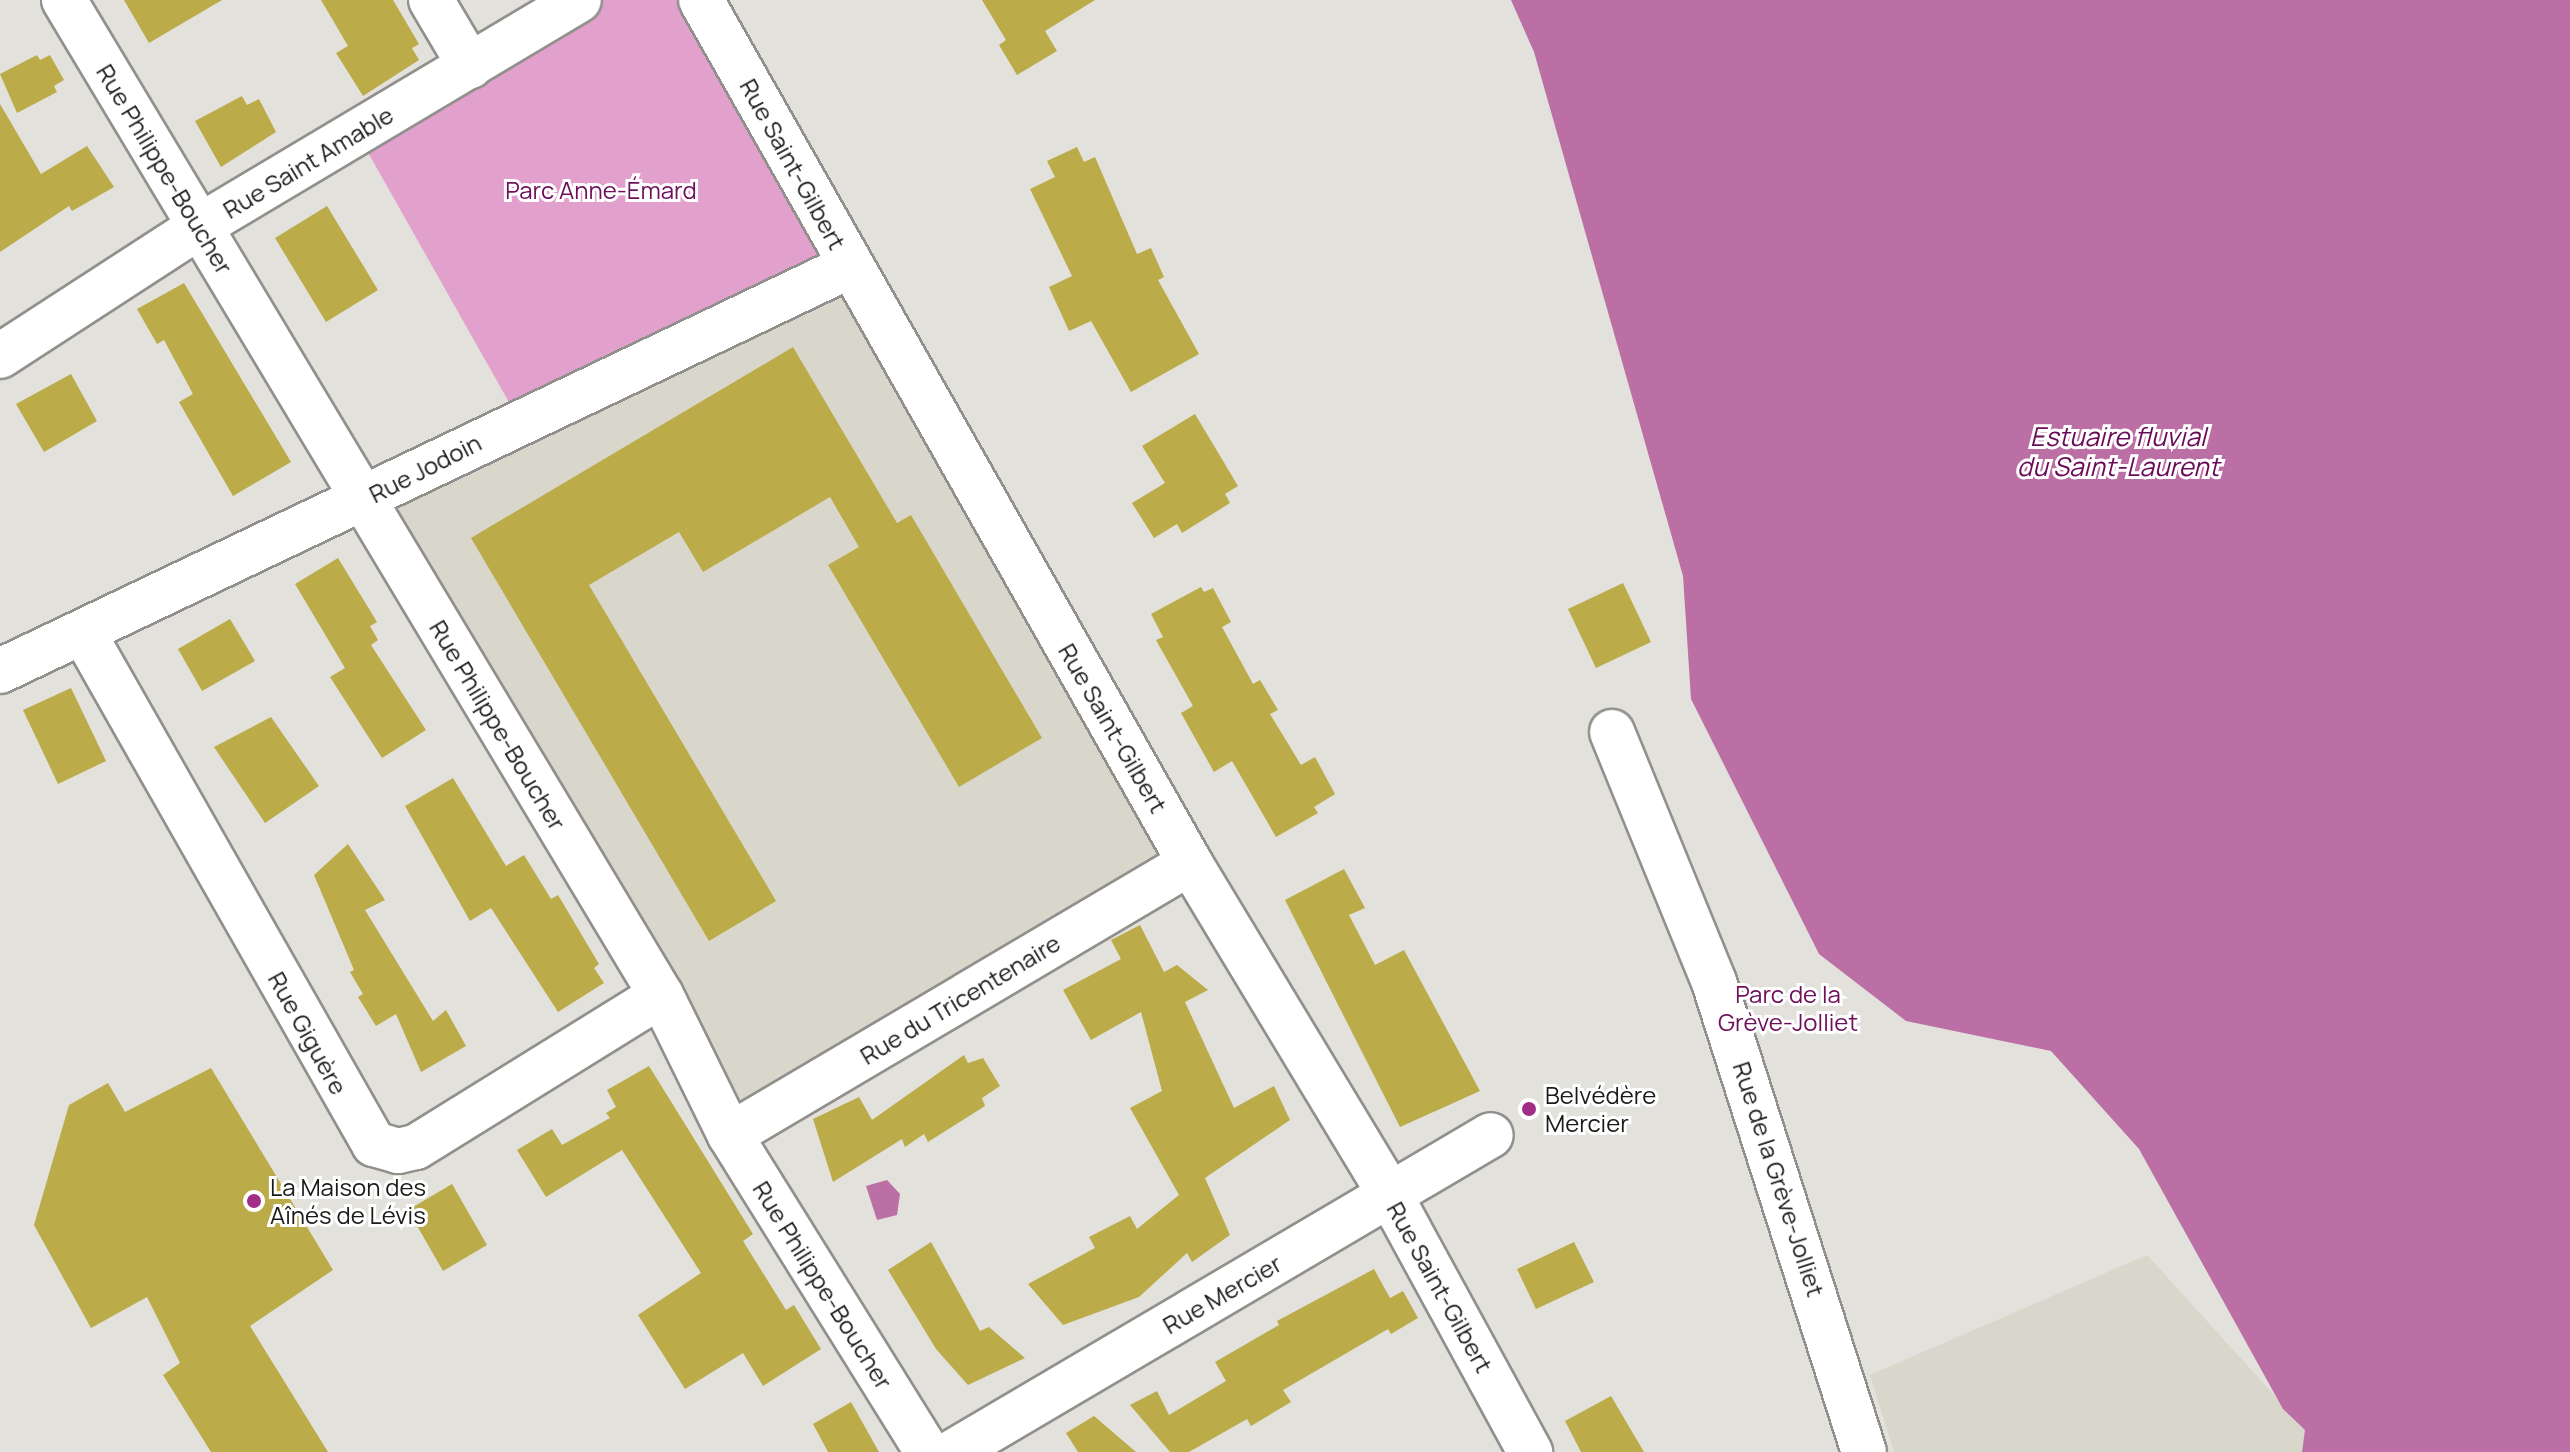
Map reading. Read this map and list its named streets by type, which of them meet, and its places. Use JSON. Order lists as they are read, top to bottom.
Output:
{
  "streets": {
    "street": [
      "Rue Saint Amable",
      "Rue Saint-Gilbert",
      "Rue Philippe-Boucher",
      "Rue Jodoin",
      "Rue du Tricentenaire",
      "Rue Giguère",
      "Rue de la Grève-Jolliet",
      "Rue Mercier"
    ]
  },
  "crossings": [
    ["Rue Saint Amable", "Rue Philippe-Boucher"],
    ["Rue Saint-Gilbert", "Rue Jodoin"],
    ["Rue Saint-Gilbert", "Rue du Tricentenaire"],
    ["Rue Saint-Gilbert", "Rue Mercier"],
    ["Rue Philippe-Boucher", "Rue Jodoin"],
    ["Rue Philippe-Boucher", "Rue du Tricentenaire"],
    ["Rue Philippe-Boucher", "Rue Giguère"],
    ["Rue Jodoin", "Rue Giguère"]
  ],
  "water": ["Estuaire fluvial du Saint-Laurent"],
  "parks": ["Parc Anne-Émard", "Parc de la Grève-Jolliet"],
  "places": ["Belvédère Mercier", "La Maison des Aînés de Lévis"]
}
